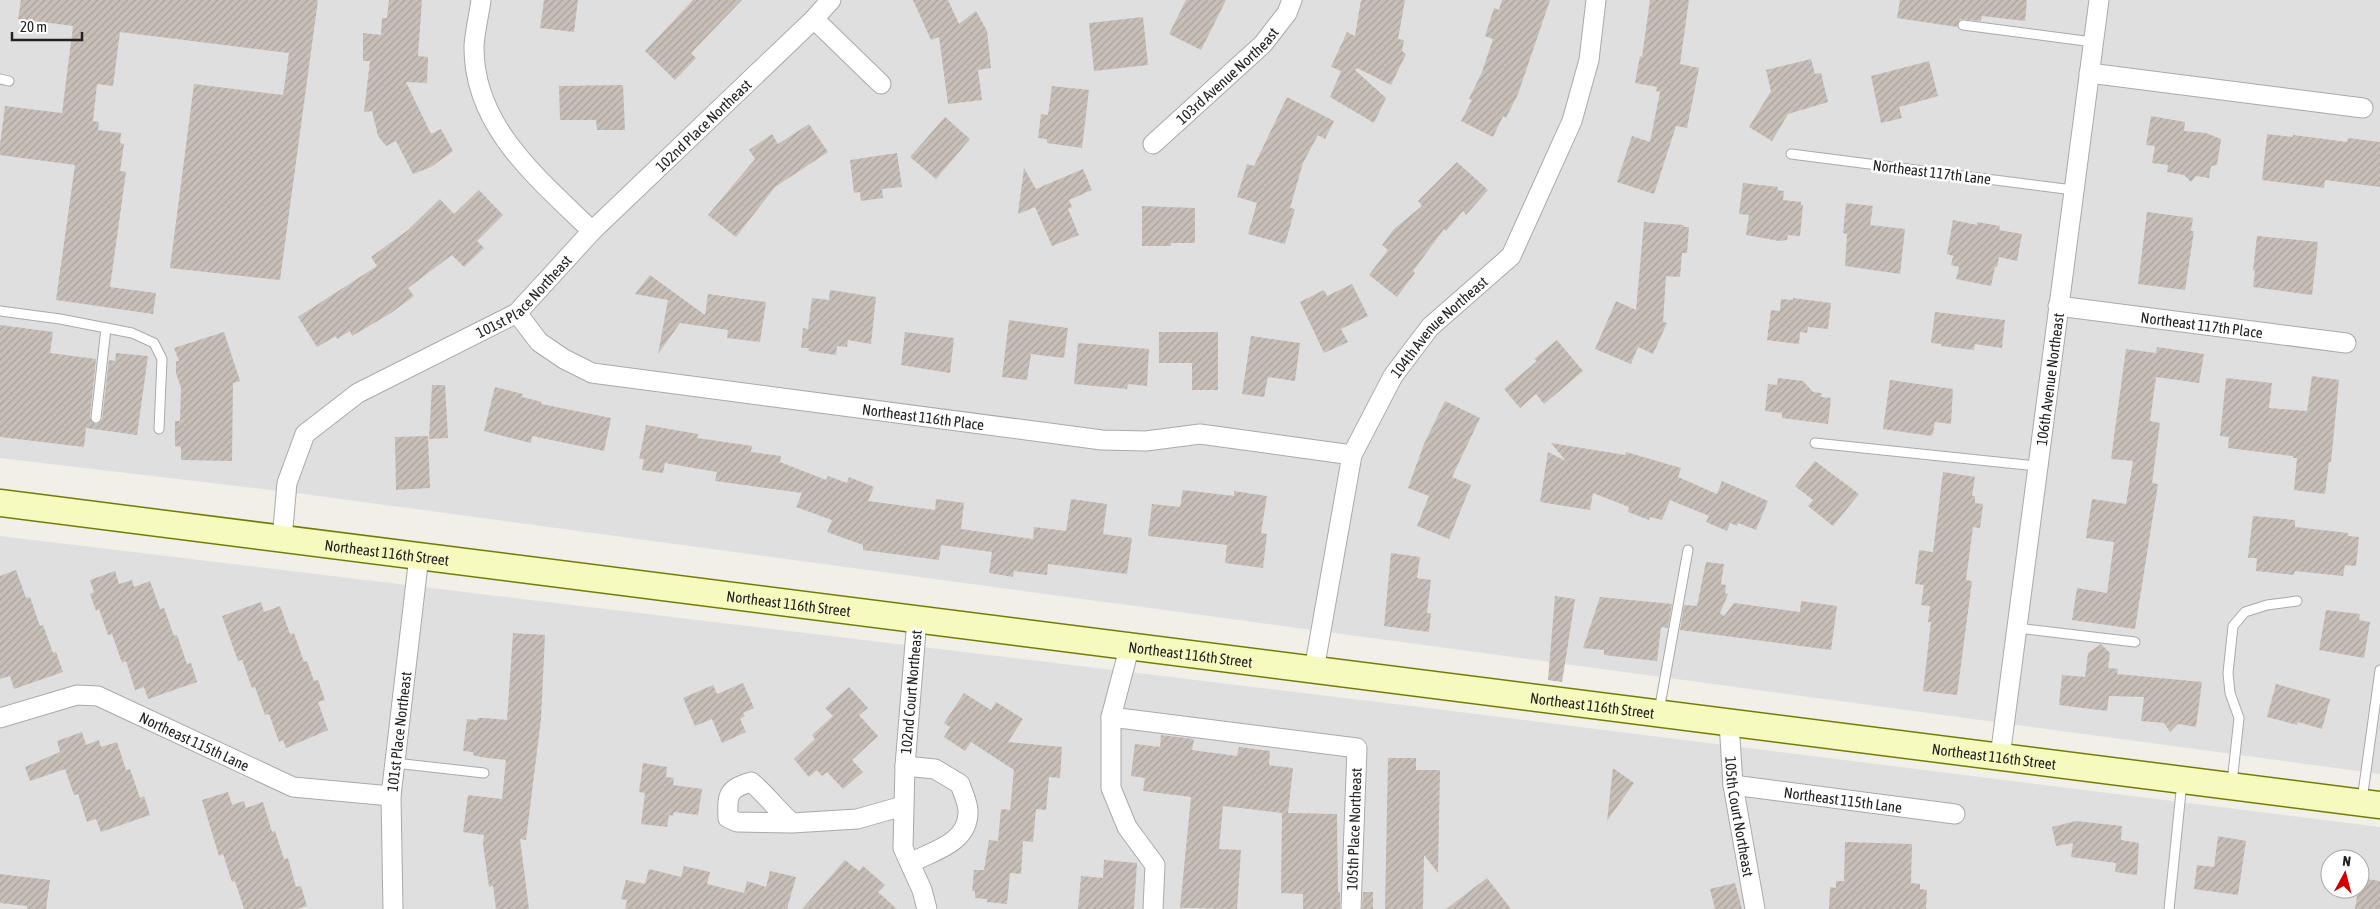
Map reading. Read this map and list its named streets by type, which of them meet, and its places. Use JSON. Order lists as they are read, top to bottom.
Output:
{
  "streets": {
    "street": [
      "103rd Avenue Northeast",
      "102nd Place Northeast",
      "101st Place Northeast",
      "Northeast 117th Place",
      "104th Avenue Northeast",
      "106th Avenue Northeast",
      "Northeast 116th Place",
      "Northeast 116th Street",
      "102nd Court Northeast",
      "Northeast 115th Lane",
      "105th Court Northeast",
      "105th Place Northeast"
    ],
    "lane": ["Northeast 117th Lane"]
  },
  "crossings": [
    ["102nd Place Northeast", "101st Place Northeast"],
    ["Northeast 117th Lane", "106th Avenue Northeast"],
    ["101st Place Northeast", "Northeast 116th Place"],
    ["101st Place Northeast", "Northeast 116th Street"],
    ["101st Place Northeast", "Northeast 115th Lane"],
    ["Northeast 117th Place", "106th Avenue Northeast"],
    ["104th Avenue Northeast", "Northeast 116th Place"],
    ["104th Avenue Northeast", "Northeast 116th Street"],
    ["106th Avenue Northeast", "Northeast 116th Street"],
    ["Northeast 116th Street", "102nd Court Northeast"],
    ["Northeast 116th Street", "105th Court Northeast"],
    ["Northeast 115th Lane", "105th Court Northeast"]
  ],
  "scale_bar": "20 m",
  "north": "top"
}
